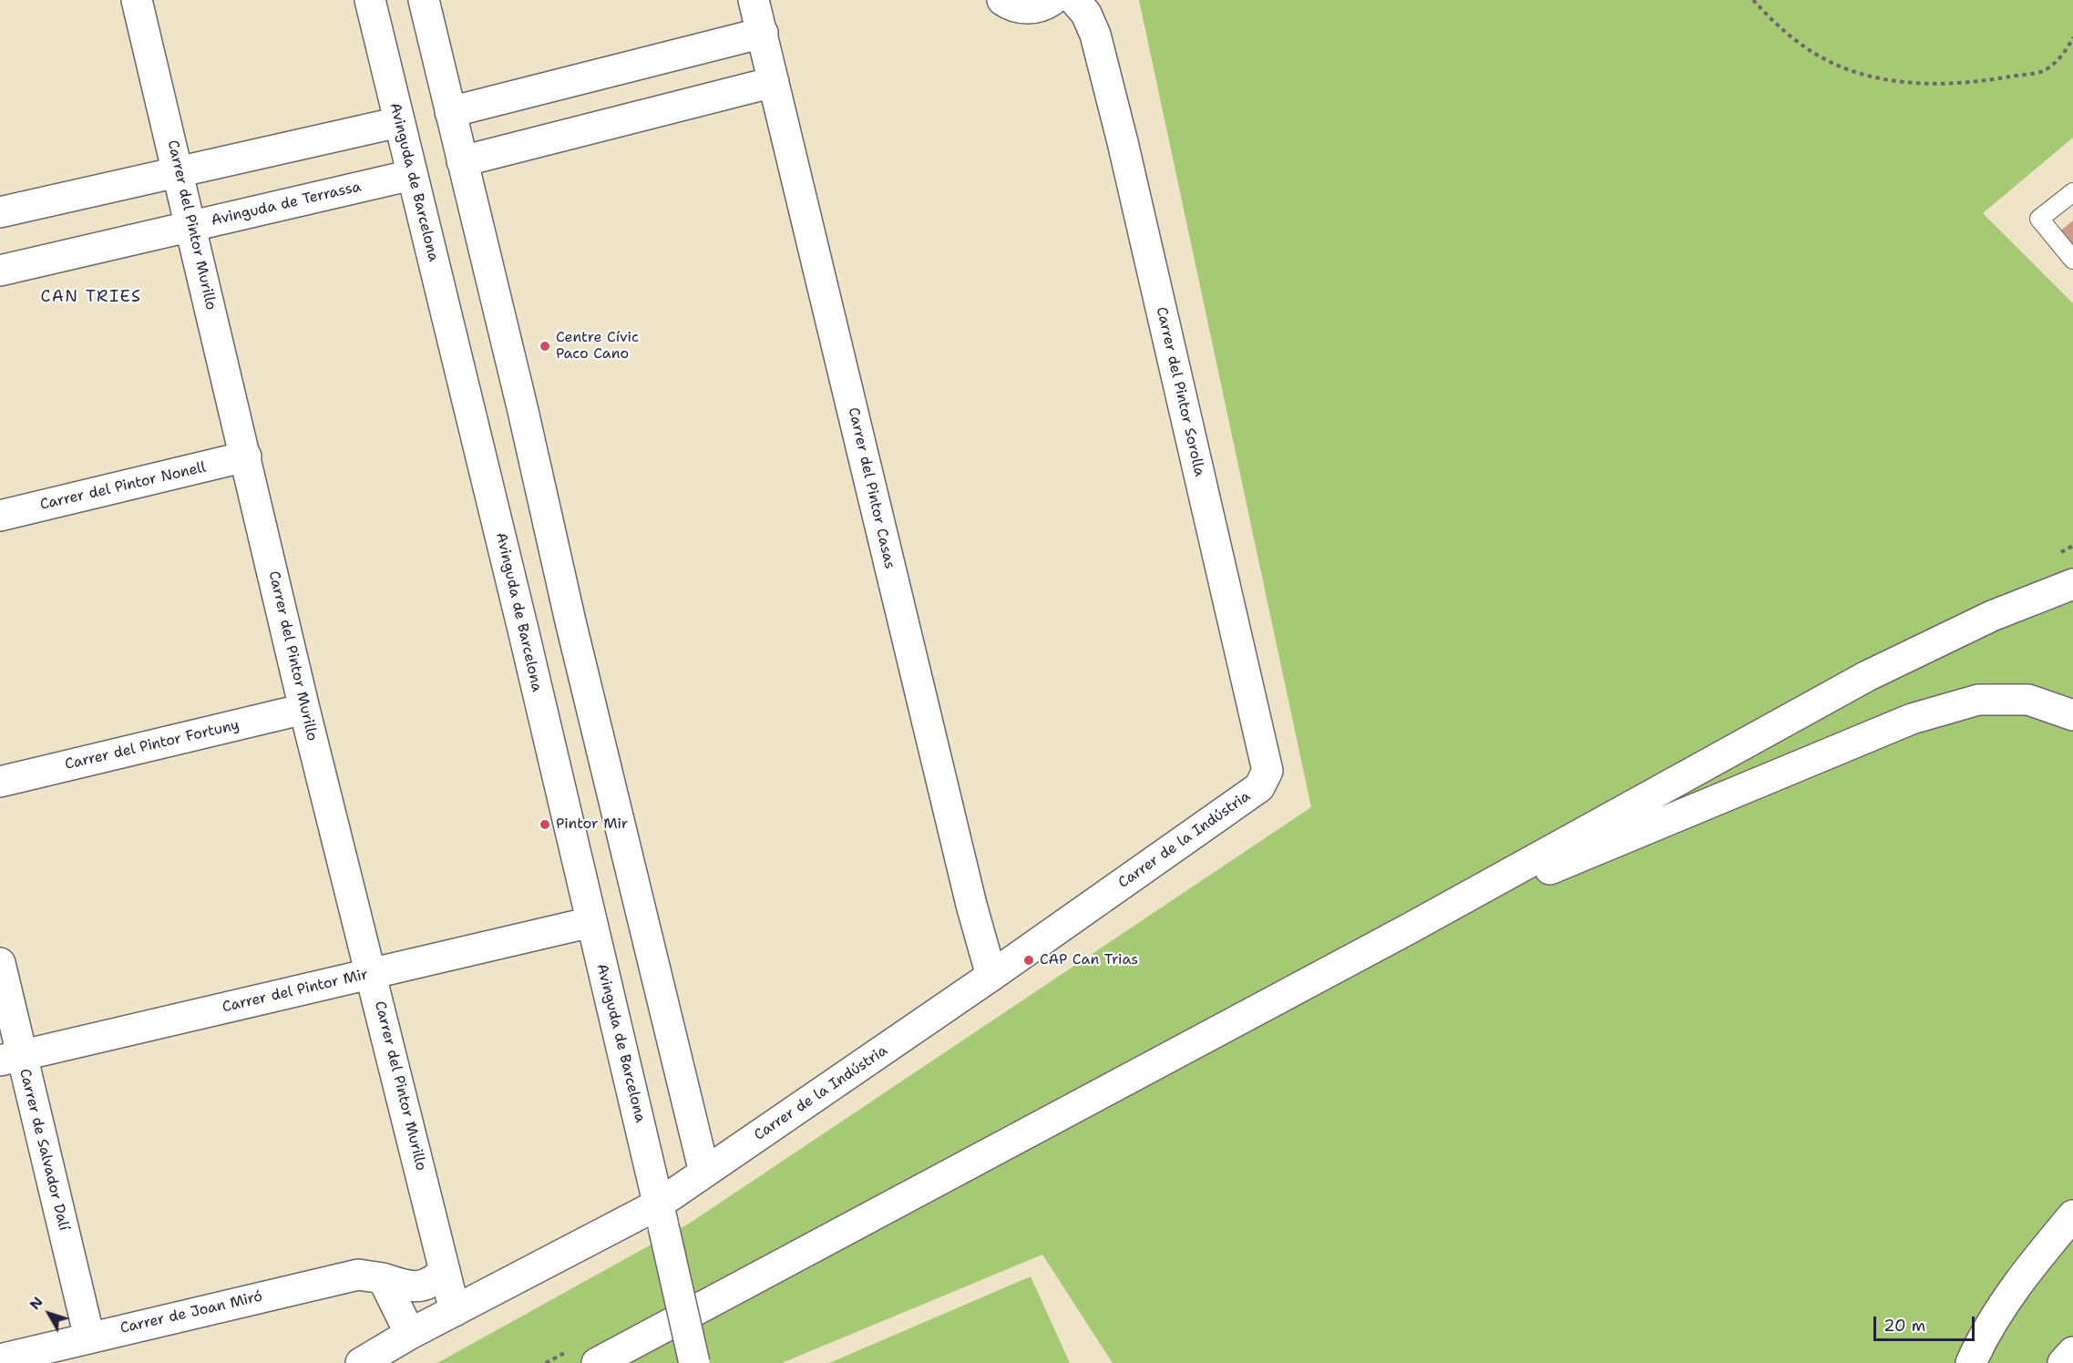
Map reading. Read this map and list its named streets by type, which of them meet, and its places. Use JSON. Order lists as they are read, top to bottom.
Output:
{
  "streets": {
    "street": [
      "Avinguda de Barcelona",
      "Avinguda de Terrassa",
      "Carrer del Pintor Murillo",
      "Carrer del Pintor Sorolla",
      "Carrer del Pintor Nonell",
      "Carrer del Pintor Casas",
      "Carrer del Pintor Fortuny",
      "Carrer de la Indústria",
      "Carrer del Pintor Mir",
      "Carrer de Salvador Dalí",
      "Carrer de Joan Miró"
    ]
  },
  "crossings": [
    ["Avinguda de Barcelona", "Avinguda de Terrassa"],
    ["Avinguda de Barcelona", "Carrer de la Indústria"],
    ["Avinguda de Barcelona", "Carrer del Pintor Mir"],
    ["Avinguda de Terrassa", "Carrer del Pintor Murillo"],
    ["Carrer del Pintor Murillo", "Carrer del Pintor Nonell"],
    ["Carrer del Pintor Murillo", "Carrer del Pintor Fortuny"],
    ["Carrer del Pintor Murillo", "Carrer de la Indústria"],
    ["Carrer del Pintor Murillo", "Carrer del Pintor Mir"],
    ["Carrer del Pintor Murillo", "Carrer de Joan Miró"],
    ["Carrer del Pintor Sorolla", "Carrer de la Indústria"],
    ["Carrer del Pintor Casas", "Carrer de la Indústria"],
    ["Carrer del Pintor Mir", "Carrer de Salvador Dalí"],
    ["Carrer de Salvador Dalí", "Carrer de Joan Miró"]
  ],
  "districts": ["CAN TRIES"],
  "places": ["Centre Cívic Paco Cano", "Pintor Mir", "CAP Can Trias"],
  "scale_bar": "20 m",
  "north": "top left"
}
